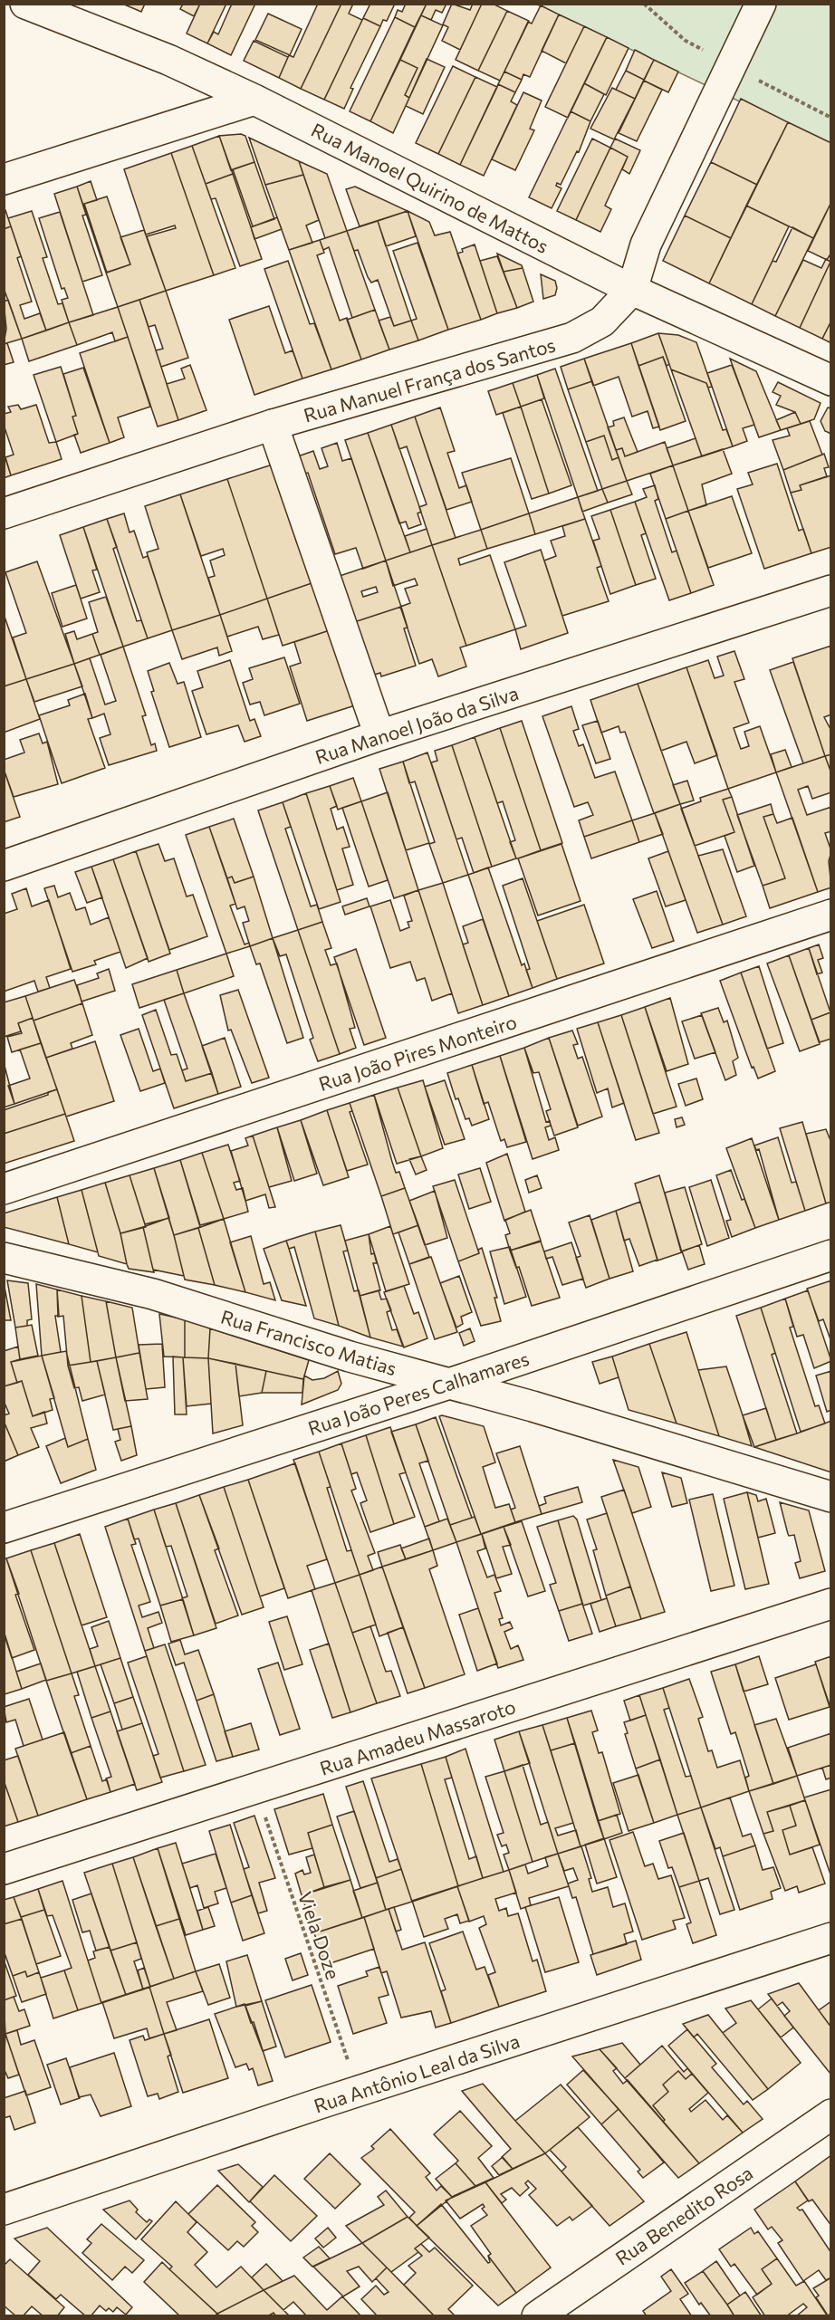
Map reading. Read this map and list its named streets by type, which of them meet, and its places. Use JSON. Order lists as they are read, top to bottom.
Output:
{
  "streets": {
    "street": [
      "Rua Manoel Quirino de Mattos",
      "Rua Manuel França dos Santos",
      "Rua Manoel João da Silva",
      "Rua João Pires Monteiro",
      "Rua Francisco Matias",
      "Rua João Peres Calhamares",
      "Rua Amadeu Massaroto",
      "Rua Antônio Leal da Silva",
      "Rua Benedito Rosa"
    ],
    "path": ["Viela Doze"]
  },
  "crossings": [
    ["Rua Manoel Quirino de Mattos", "Rua Manuel França dos Santos"],
    ["Rua Francisco Matias", "Rua João Peres Calhamares"]
  ]
}
